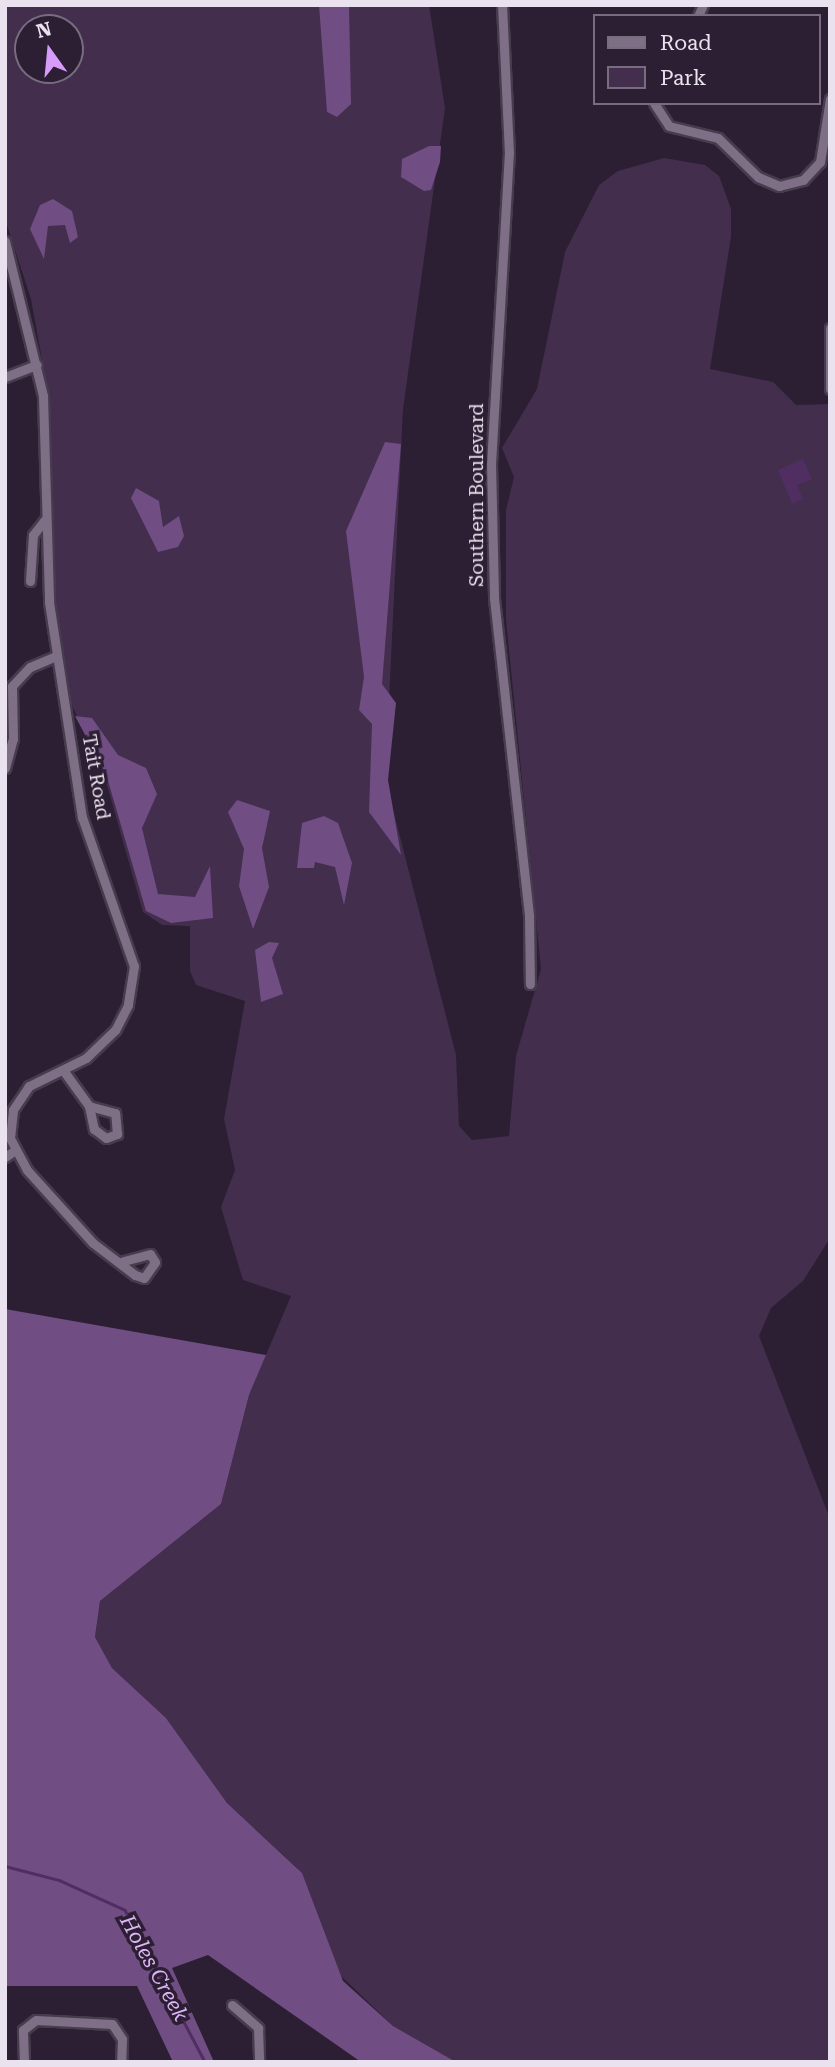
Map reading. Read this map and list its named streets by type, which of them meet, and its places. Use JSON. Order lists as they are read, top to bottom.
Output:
{
  "streets": {
    "street": ["Southern Boulevard", "Tait Road"]
  },
  "water": ["Holes Creek"],
  "legend": ["Road", "Park"],
  "north": "top"
}
